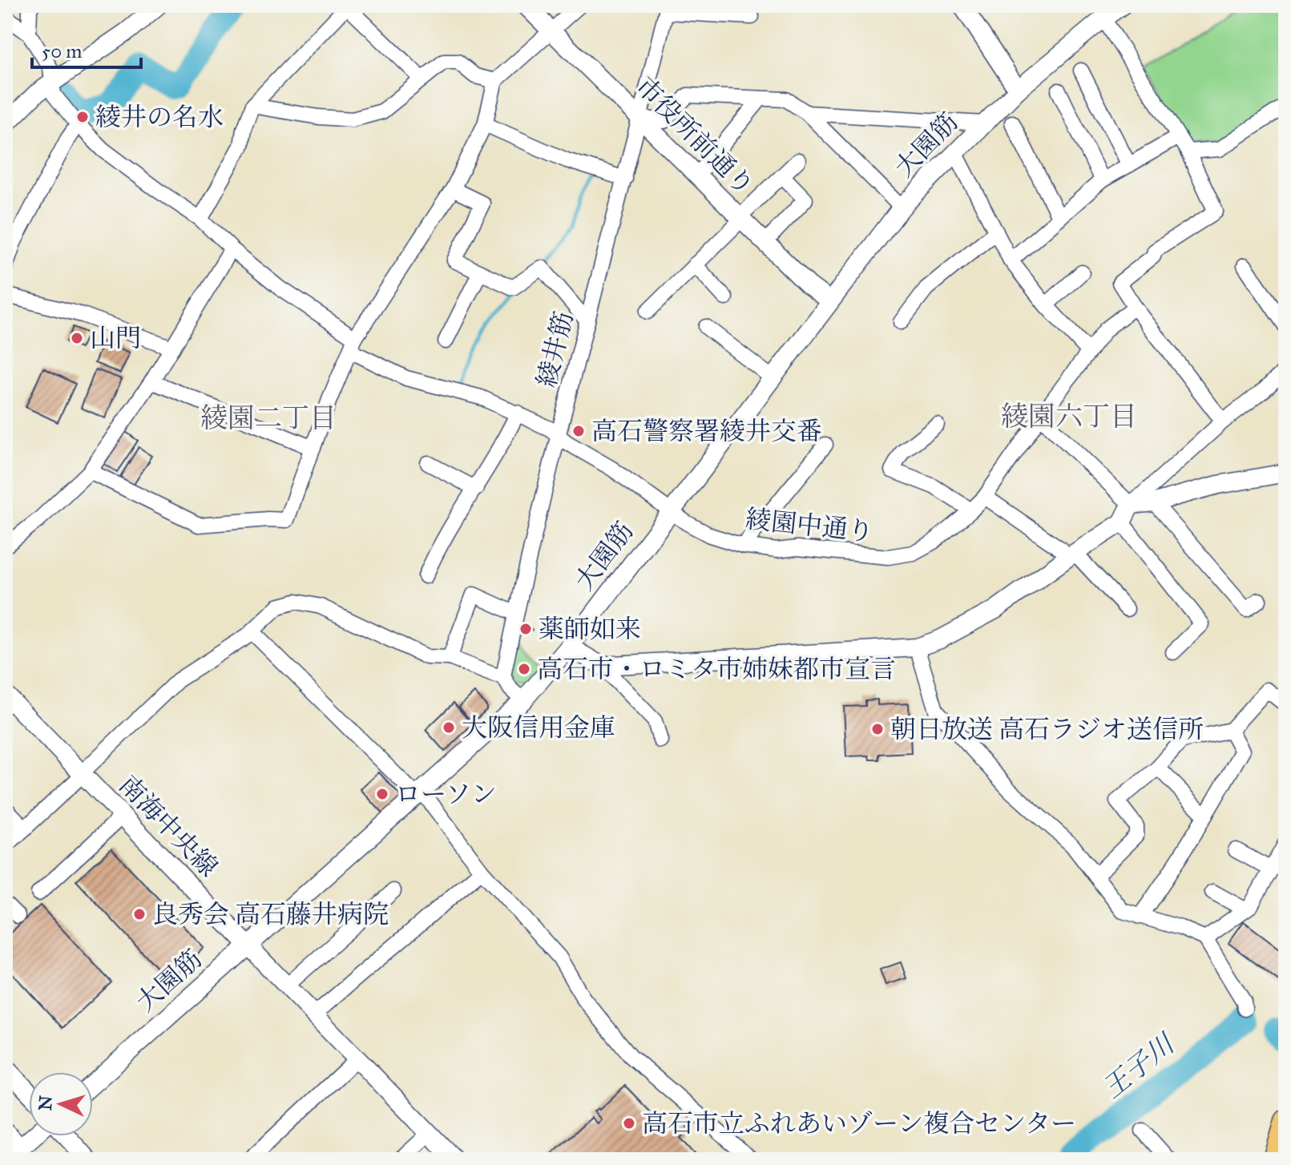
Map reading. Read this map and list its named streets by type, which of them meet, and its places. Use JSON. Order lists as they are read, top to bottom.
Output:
{
  "streets": {
    "street": [
      "市役所前通り",
      "大園筋",
      "綾井筋",
      "綾園中通り",
      "南海中央線"
    ]
  },
  "crossings": [
    ["市役所前通り", "大園筋"],
    ["市役所前通り", "綾井筋"],
    ["大園筋", "綾園中通り"],
    ["大園筋", "南海中央線"],
    ["綾井筋", "綾園中通り"]
  ],
  "districts": ["綾園六丁目", "綾園二丁目"],
  "water": ["王子川"],
  "places": [
    "綾井の名水",
    "山門",
    "高石警察署綾井交番",
    "薬師如来",
    "高石市・ロミタ市姉妹都市宣言",
    "大阪信用金庫",
    "朝日放送 高石ラジオ送信所",
    "ローソン",
    "良秀会 高石藤井病院",
    "高石市立ふれあいゾーン複合センター"
  ],
  "scale_bar": "50 m",
  "north": "left"
}
